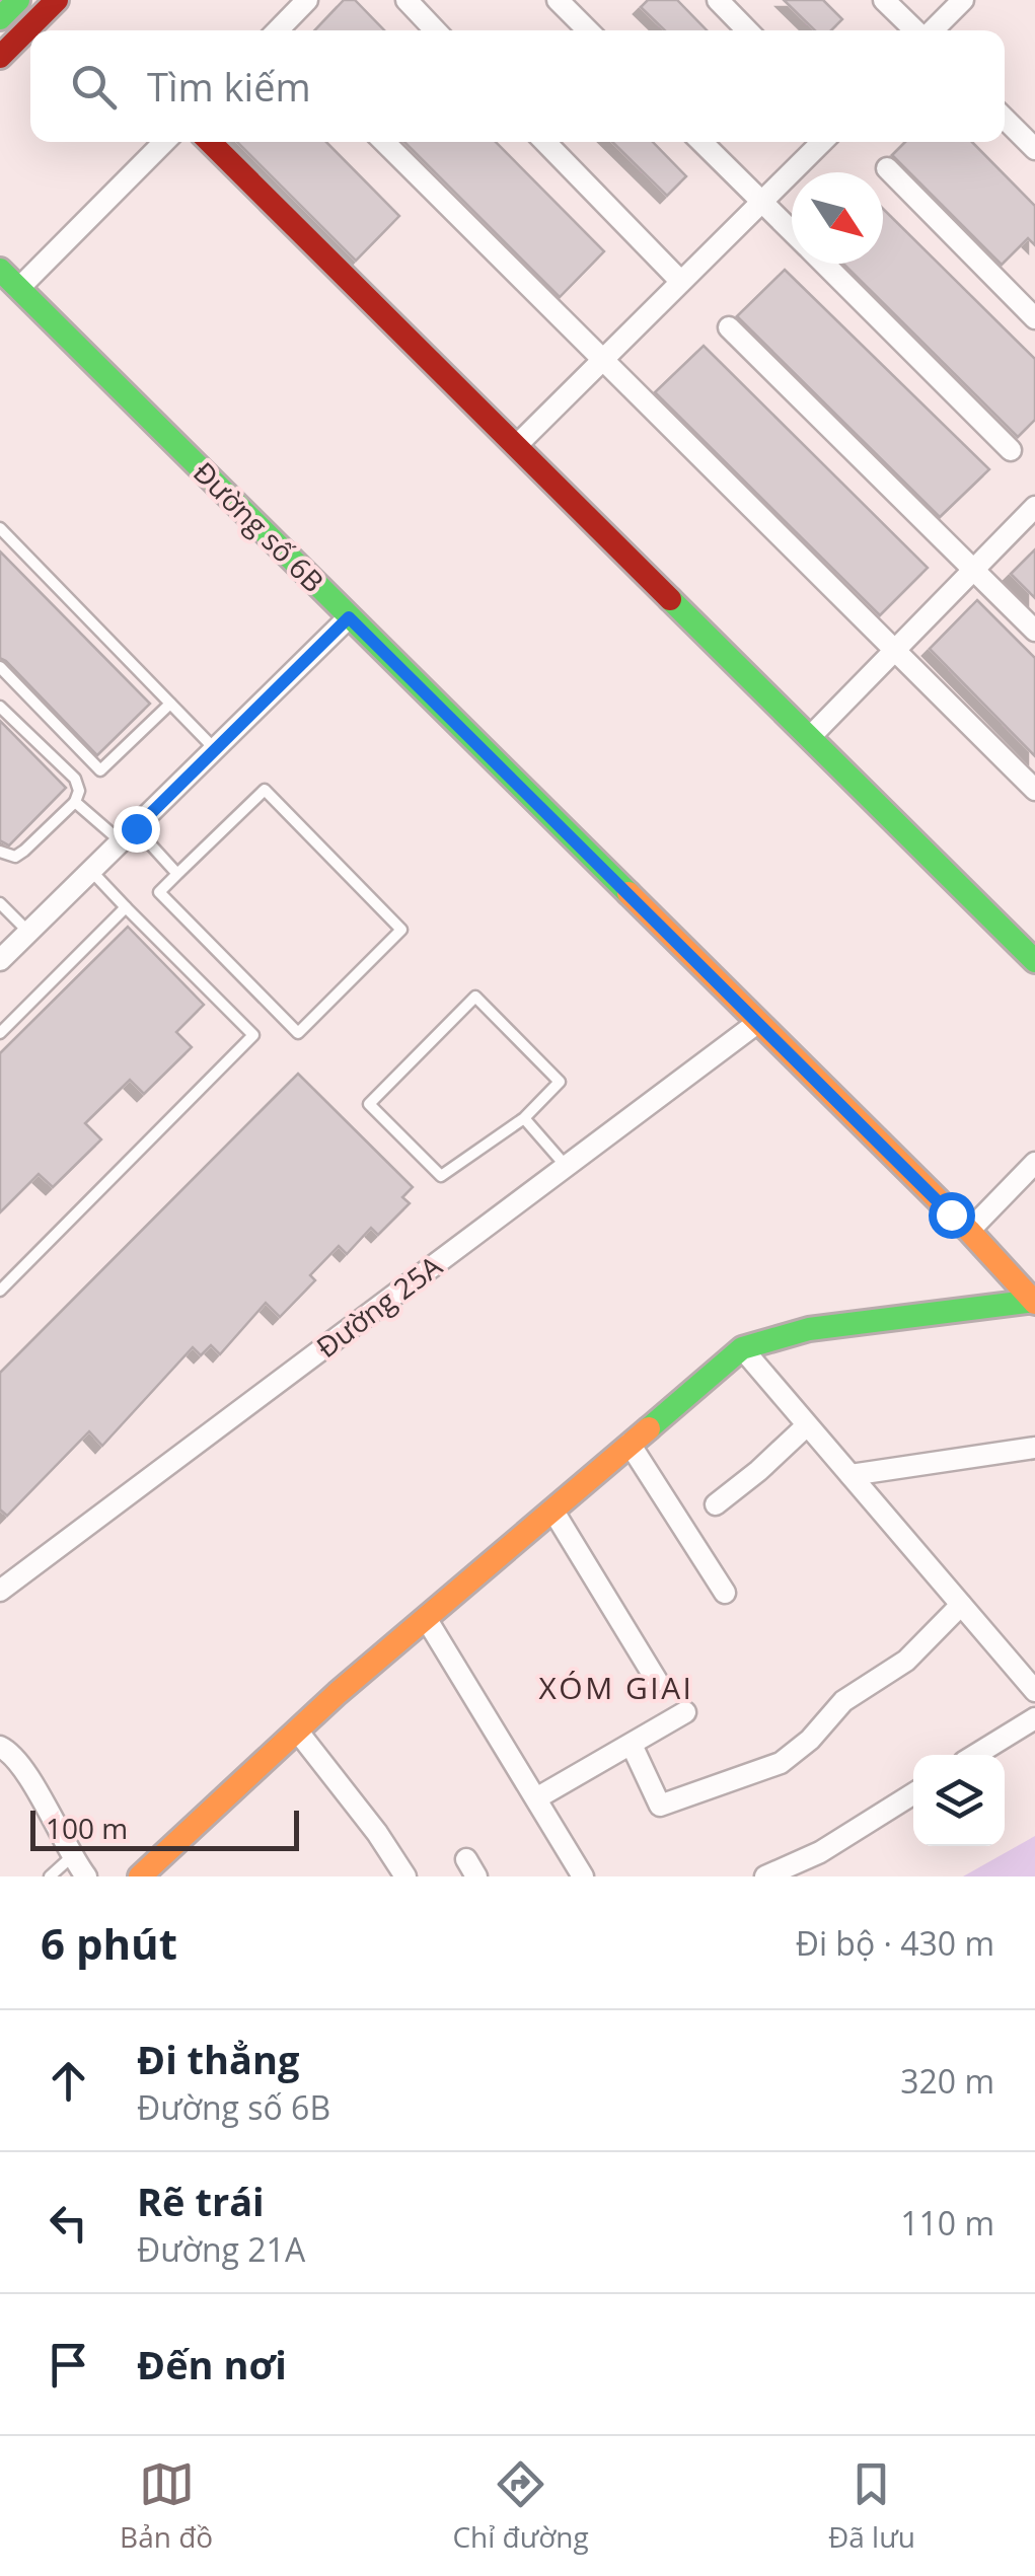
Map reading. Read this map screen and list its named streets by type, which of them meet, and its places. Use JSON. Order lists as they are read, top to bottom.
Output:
{
  "streets": {
    "street": ["Đường số 6B", "Đường 25A"]
  },
  "crossings": [
    ["Đường số 6B", "Đường 25A"]
  ],
  "districts": ["XÓM GIAI"],
  "scale_bar": "100 m",
  "north": "bottom right",
  "page": {
    "search": "Tìm kiếm",
    "scale": "100 m",
    "heading": ["6 phút", "Đi bộ · 430 m"],
    "list": [
      ["Đi thẳng", "Đường số 6B", "320 m"],
      ["Rẽ trái", "Đường 21A", "110 m"],
      "Đến nơi"
    ],
    "nav": ["Bản đồ", "Chỉ đường", "Đã lưu"]
  }
}
